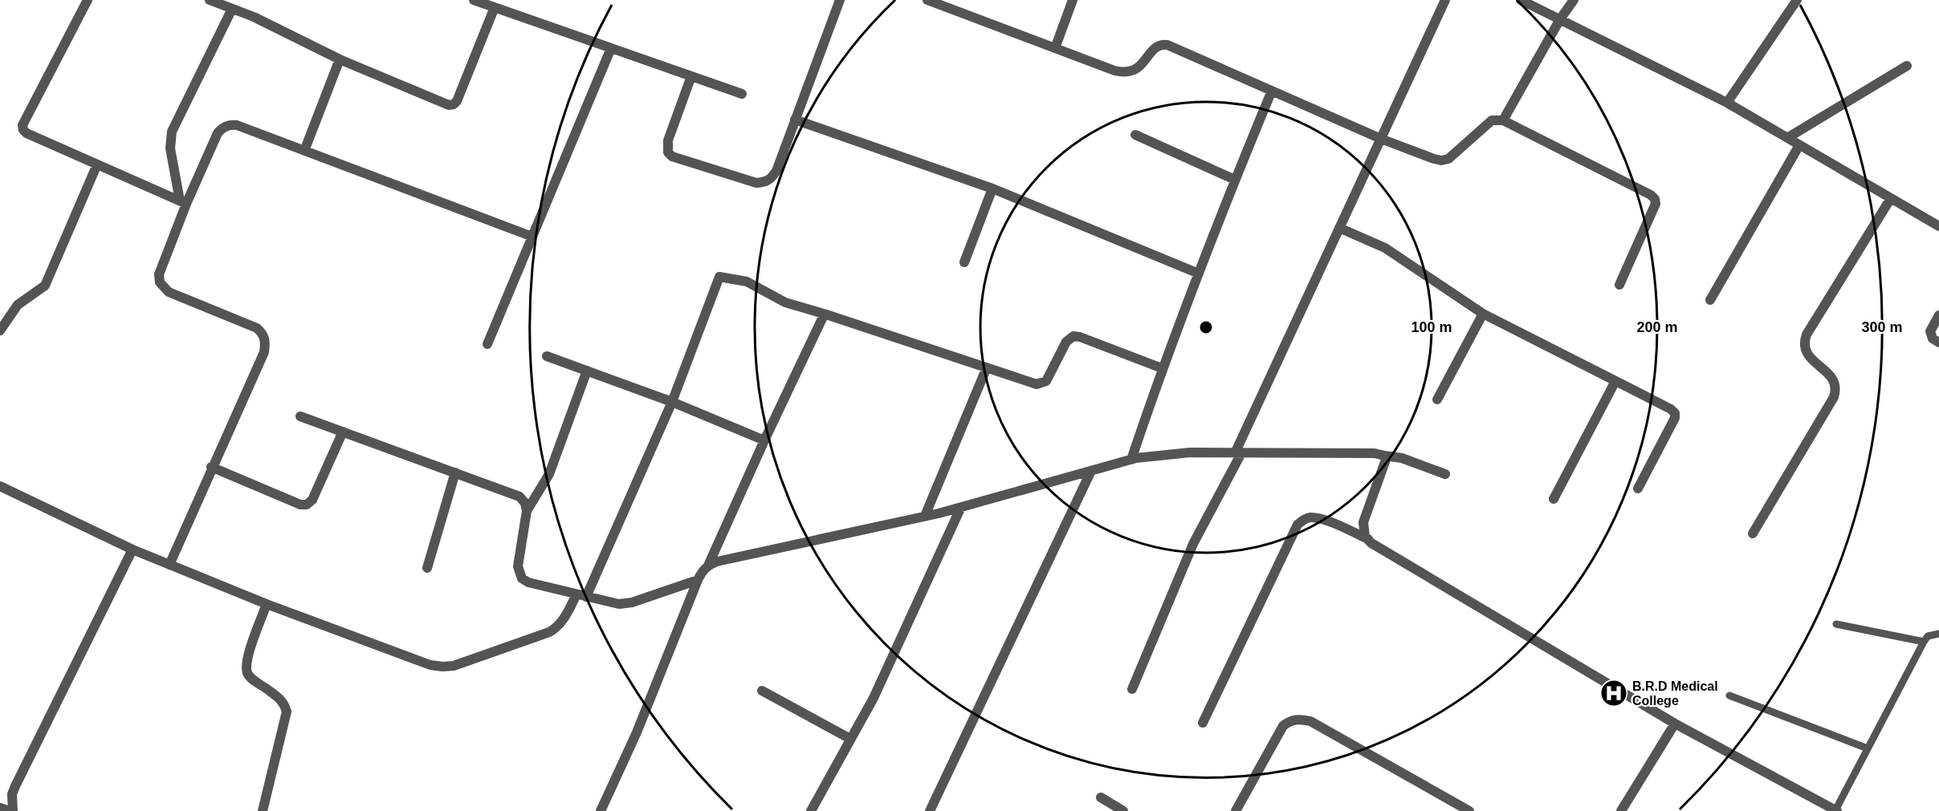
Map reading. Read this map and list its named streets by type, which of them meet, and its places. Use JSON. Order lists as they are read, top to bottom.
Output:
{
  "places": {
    "hospital": ["B.R.D Medical College"]
  },
  "rings": ["100 m", "200 m", "300 m"]
}
